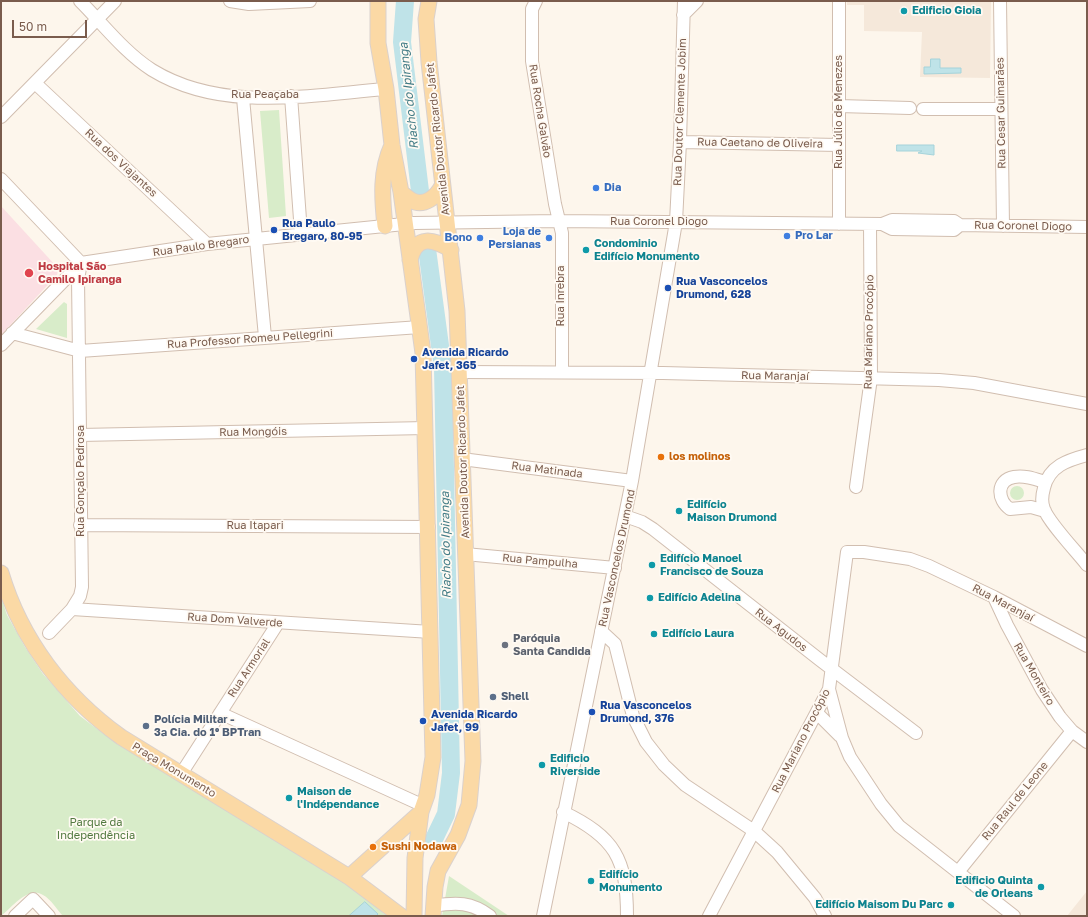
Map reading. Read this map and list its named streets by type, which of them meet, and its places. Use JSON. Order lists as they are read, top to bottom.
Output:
{
  "streets": {
    "main road": ["Avenida Doutor Ricardo Jafet", "Praça Monumento"],
    "street": [
      "Rua Peaçaba",
      "Rua Rocha Galvão",
      "Rua Doutor Clemente Jobim",
      "Rua Júlio de Menezes",
      "Rua Cesar Guimarães",
      "Rua Caetano de Oliveira",
      "Rua dos Viajantes",
      "Rua Coronel Diogo",
      "Rua Paulo Bregaro",
      "Rua Inrebra",
      "Rua Mariano Procópio",
      "Rua Professor Romeu Pellegrini",
      "Rua Maranjaí",
      "Rua Mongóis",
      "Rua Matinada",
      "Rua Gonçalo Pedrosa",
      "Rua Itapari",
      "Rua Vasconcelos Drumond",
      "Rua Pampulha",
      "Rua Dom Valverde",
      "Rua Agudos",
      "Rua Armorial",
      "Rua Monteiro",
      "Rua Raul de Leone"
    ]
  },
  "crossings": [
    ["Rua Rocha Galvão", "Rua Coronel Diogo"],
    ["Rua Rocha Galvão", "Rua Inrebra"],
    ["Rua Doutor Clemente Jobim", "Rua Caetano de Oliveira"],
    ["Rua Doutor Clemente Jobim", "Rua Coronel Diogo"],
    ["Rua Doutor Clemente Jobim", "Rua Vasconcelos Drumond"],
    ["Rua Júlio de Menezes", "Rua Caetano de Oliveira"],
    ["Rua Júlio de Menezes", "Rua Coronel Diogo"],
    ["Rua Cesar Guimarães", "Rua Coronel Diogo"],
    ["Avenida Doutor Ricardo Jafet", "Rua Coronel Diogo"],
    ["Avenida Doutor Ricardo Jafet", "Rua Paulo Bregaro"],
    ["Avenida Doutor Ricardo Jafet", "Rua Maranjaí"],
    ["Avenida Doutor Ricardo Jafet", "Rua Matinada"],
    ["Avenida Doutor Ricardo Jafet", "Rua Pampulha"],
    ["Rua dos Viajantes", "Rua Paulo Bregaro"],
    ["Rua Coronel Diogo", "Rua Paulo Bregaro"],
    ["Rua Coronel Diogo", "Rua Inrebra"],
    ["Rua Coronel Diogo", "Rua Mariano Procópio"],
    ["Rua Coronel Diogo", "Rua Vasconcelos Drumond"],
    ["Rua Inrebra", "Rua Maranjaí"],
    ["Rua Mariano Procópio", "Rua Maranjaí"],
    ["Rua Mariano Procópio", "Rua Agudos"],
    ["Rua Professor Romeu Pellegrini", "Rua Gonçalo Pedrosa"],
    ["Rua Maranjaí", "Rua Vasconcelos Drumond"],
    ["Rua Maranjaí", "Rua Monteiro"],
    ["Rua Mongóis", "Rua Gonçalo Pedrosa"],
    ["Rua Matinada", "Rua Vasconcelos Drumond"],
    ["Rua Gonçalo Pedrosa", "Rua Itapari"],
    ["Rua Gonçalo Pedrosa", "Rua Dom Valverde"],
    ["Rua Vasconcelos Drumond", "Rua Pampulha"],
    ["Rua Vasconcelos Drumond", "Rua Agudos"],
    ["Rua Dom Valverde", "Rua Armorial"],
    ["Rua Armorial", "Praça Monumento"],
    ["Rua Monteiro", "Rua Raul de Leone"]
  ],
  "water": ["Riacho do Ipiranga"],
  "parks": ["Parque da Independência"],
  "places": [
    "Edificio Gioia",
    "Dia",
    "Rua Paulo Bregaro, 80-95",
    "Pro Lar",
    "Bono",
    "Loja de Persianas",
    "Condominio Edifício Monumento",
    "Hospital São Camilo Ipiranga",
    "Rua Vasconcelos Drumond, 628",
    "Avenida Ricardo Jafet, 365",
    "los molinos",
    "Edifício Maison Drumond",
    "Edifício Manoel Francisco de Souza",
    "Edifício Adelina",
    "Edifício Laura",
    "Paróquia Santa Candida",
    "Shell",
    "Rua Vasconcelos Drumond, 376",
    "Avenida Ricardo Jafet, 99",
    "Polícia Militar - 3ª Cia. do 1º BPTran",
    "Edificio Riverside",
    "Maison de l'Indépendance",
    "Sushi Nodawa",
    "Edifício Monumento",
    "Edificio Quinta de Orleans",
    "Edifício Maisom Du Parc"
  ],
  "scale_bar": "50 m"
}
